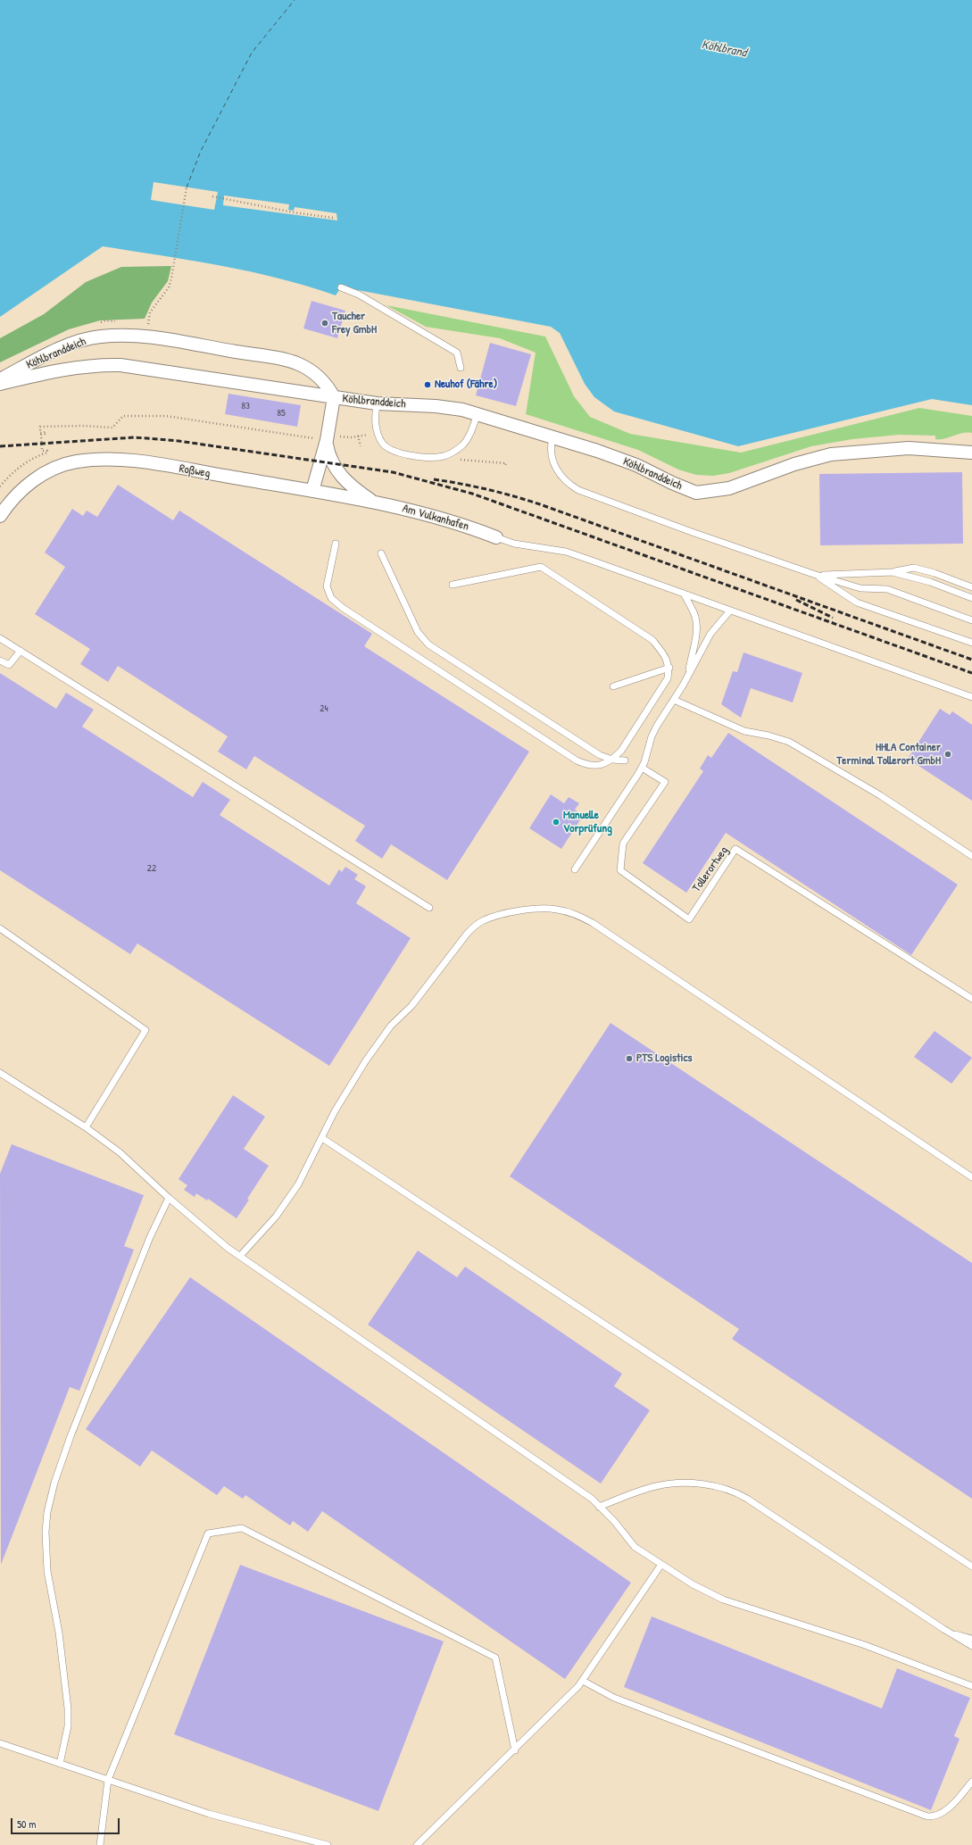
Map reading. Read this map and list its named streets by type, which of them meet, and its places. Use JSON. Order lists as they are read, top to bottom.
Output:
{
  "streets": {
    "street": ["Köhlbranddeich", "Roßweg", "Am Vulkanhafen"],
    "lane": ["Tollerortweg"]
  },
  "crossings": [
    ["Roßweg", "Am Vulkanhafen"]
  ],
  "water": ["Köhlbrand"],
  "places": [
    "Taucher Frey GmbH",
    "Neuhof (Fähre)",
    "HHLA Container Terminal Tollerort GmbH",
    "Manuelle Vorprüfung",
    "PTS Logistics"
  ],
  "house_numbers": [
    "83",
    "85",
    "24",
    "22"
  ],
  "scale_bar": "50 m"
}
